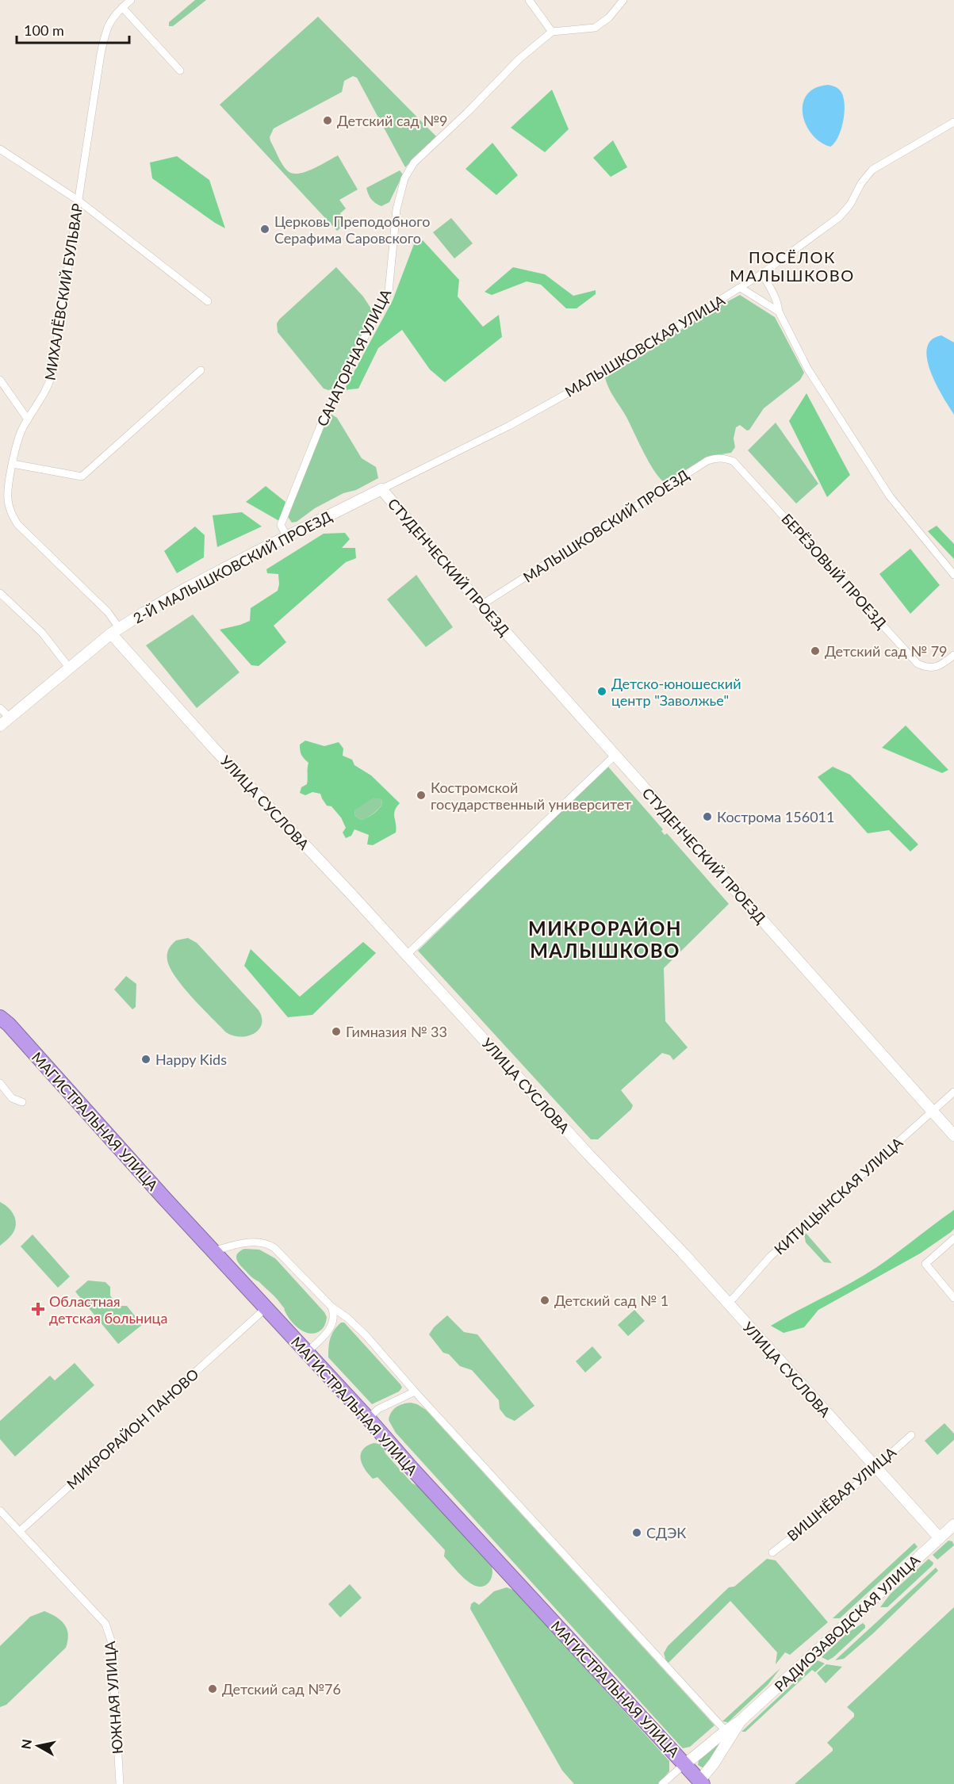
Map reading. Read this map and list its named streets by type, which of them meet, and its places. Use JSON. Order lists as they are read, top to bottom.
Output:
{
  "streets": {
    "highway": ["МАГИСТРАЛЬНАЯ УЛИЦА"],
    "street": [
      "МИХАЛЁВСКИЙ БУЛЬВАР",
      "МАЛЫШКОВСКАЯ УЛИЦА",
      "САНАТОРНАЯ УЛИЦА",
      "МАЛЫШКОВСКИЙ ПРОЕЗД",
      "2-Й МАЛЫШКОВСКИЙ ПРОЕЗД",
      "СТУДЕНЧЕСКИЙ ПРОЕЗД",
      "БЕРЁЗОВЫЙ ПРОЕЗД",
      "УЛИЦА СУСЛОВА",
      "КИТИЦЫНСКАЯ УЛИЦА",
      "МИКРОРАЙОН ПАНОВО",
      "ВИШНЁВАЯ УЛИЦА",
      "РАДИОЗАВОДСКАЯ УЛИЦА",
      "ЮЖНАЯ УЛИЦА"
    ]
  },
  "crossings": [
    ["МИХАЛЁВСКИЙ БУЛЬВАР", "2-Й МАЛЫШКОВСКИЙ ПРОЕЗД"],
    ["МИХАЛЁВСКИЙ БУЛЬВАР", "УЛИЦА СУСЛОВА"],
    ["МАЛЫШКОВСКАЯ УЛИЦА", "2-Й МАЛЫШКОВСКИЙ ПРОЕЗД"],
    ["МАЛЫШКОВСКАЯ УЛИЦА", "СТУДЕНЧЕСКИЙ ПРОЕЗД"],
    ["САНАТОРНАЯ УЛИЦА", "2-Й МАЛЫШКОВСКИЙ ПРОЕЗД"],
    ["МАЛЫШКОВСКИЙ ПРОЕЗД", "СТУДЕНЧЕСКИЙ ПРОЕЗД"],
    ["МАЛЫШКОВСКИЙ ПРОЕЗД", "БЕРЁЗОВЫЙ ПРОЕЗД"],
    ["2-Й МАЛЫШКОВСКИЙ ПРОЕЗД", "СТУДЕНЧЕСКИЙ ПРОЕЗД"],
    ["2-Й МАЛЫШКОВСКИЙ ПРОЕЗД", "УЛИЦА СУСЛОВА"],
    ["СТУДЕНЧЕСКИЙ ПРОЕЗД", "КИТИЦЫНСКАЯ УЛИЦА"],
    ["УЛИЦА СУСЛОВА", "КИТИЦЫНСКАЯ УЛИЦА"],
    ["УЛИЦА СУСЛОВА", "ВИШНЁВАЯ УЛИЦА"],
    ["УЛИЦА СУСЛОВА", "РАДИОЗАВОДСКАЯ УЛИЦА"],
    ["МАГИСТРАЛЬНАЯ УЛИЦА", "МИКРОРАЙОН ПАНОВО"],
    ["МАГИСТРАЛЬНАЯ УЛИЦА", "РАДИОЗАВОДСКАЯ УЛИЦА"],
    ["МИКРОРАЙОН ПАНОВО", "ЮЖНАЯ УЛИЦА"]
  ],
  "districts": ["ПОСЁЛОК МАЛЫШКОВО", "МИКРОРАЙОН МАЛЫШКОВО"],
  "places": {
    "other": [
      "Детский сад №9",
      "Церковь Преподобного Серафима Саровского",
      "Детский сад № 79",
      "Детско-юношеский центр \"Заволжье\"",
      "Костромской государственный университет",
      "Кострома 156011",
      "Гимназия № 33",
      "Happy Kids",
      "Детский сад № 1",
      "СДЭК",
      "Детский сад №76"
    ],
    "health": ["Областная детская больница"]
  },
  "scale_bar": "100 m",
  "north": "left"
}
